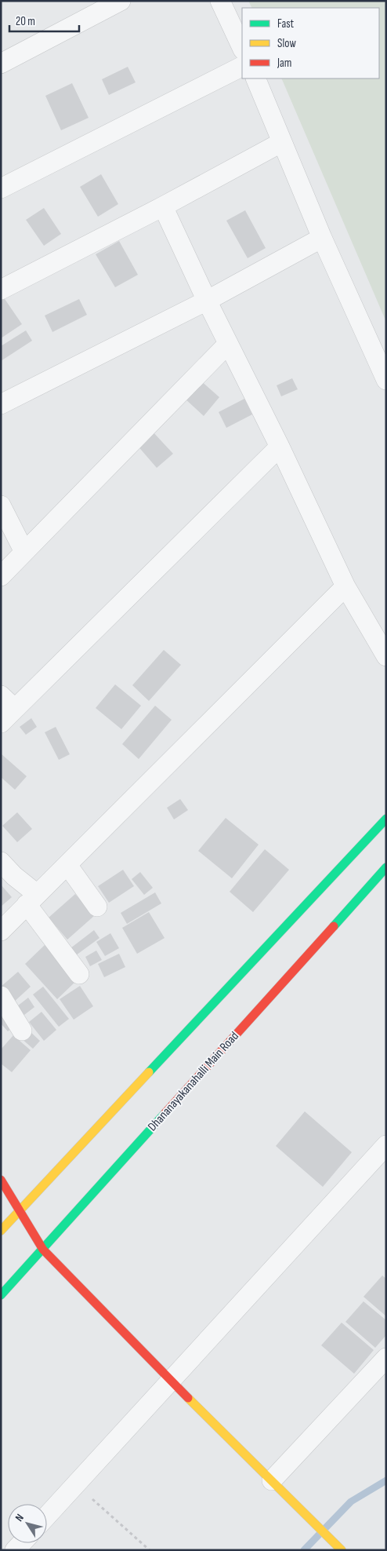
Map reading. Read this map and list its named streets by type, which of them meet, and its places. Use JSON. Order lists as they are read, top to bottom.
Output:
{
  "streets": {
    "street": ["Dhananayakanahalli Main Road"]
  },
  "legend": ["Fast", "Slow", "Jam"],
  "scale_bar": "20 m",
  "north": "top left"
}
